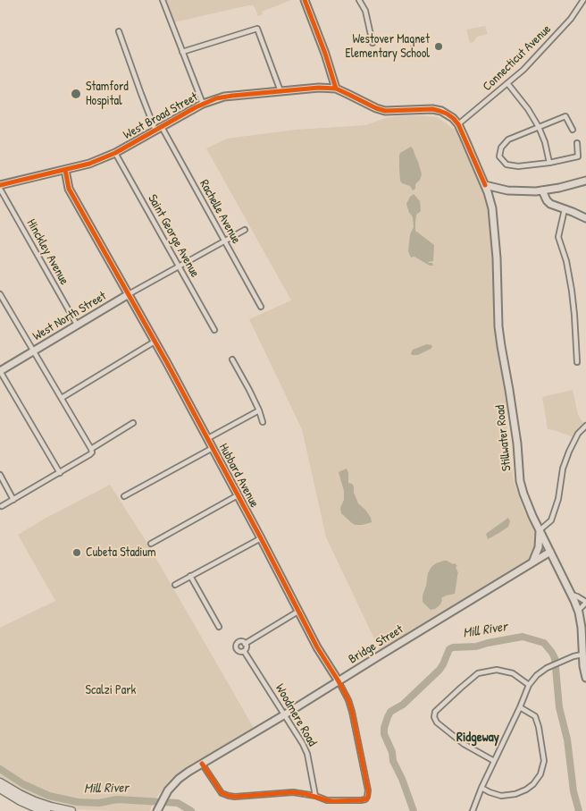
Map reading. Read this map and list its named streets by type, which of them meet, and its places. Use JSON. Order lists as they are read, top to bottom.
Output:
{
  "streets": {
    "main road": [
      "West Broad Street",
      "West North Street",
      "Stillwater Road",
      "Hubbard Avenue",
      "Bridge Street"
    ],
    "street": [
      "Connecticut Avenue",
      "Rachelle Avenue",
      "Saint George Avenue",
      "Hinckley Avenue",
      "Woodmere Road"
    ]
  },
  "crossings": [
    ["Connecticut Avenue", "Stillwater Road"],
    ["West Broad Street", "Rachelle Avenue"],
    ["West Broad Street", "Saint George Avenue"],
    ["West Broad Street", "Hinckley Avenue"],
    ["West Broad Street", "Hubbard Avenue"],
    ["Rachelle Avenue", "West North Street"],
    ["Saint George Avenue", "West North Street"],
    ["Hinckley Avenue", "West North Street"],
    ["West North Street", "Hubbard Avenue"],
    ["Stillwater Road", "Bridge Street"],
    ["Hubbard Avenue", "Bridge Street"],
    ["Hubbard Avenue", "Woodmere Road"],
    ["Bridge Street", "Woodmere Road"]
  ],
  "districts": ["Ridgeway"],
  "water": ["Mill River"],
  "parks": ["Scalzi Park"],
  "places": ["Westover Magnet Elementary School", "Stamford Hospital", "Cubeta Stadium"]
}
